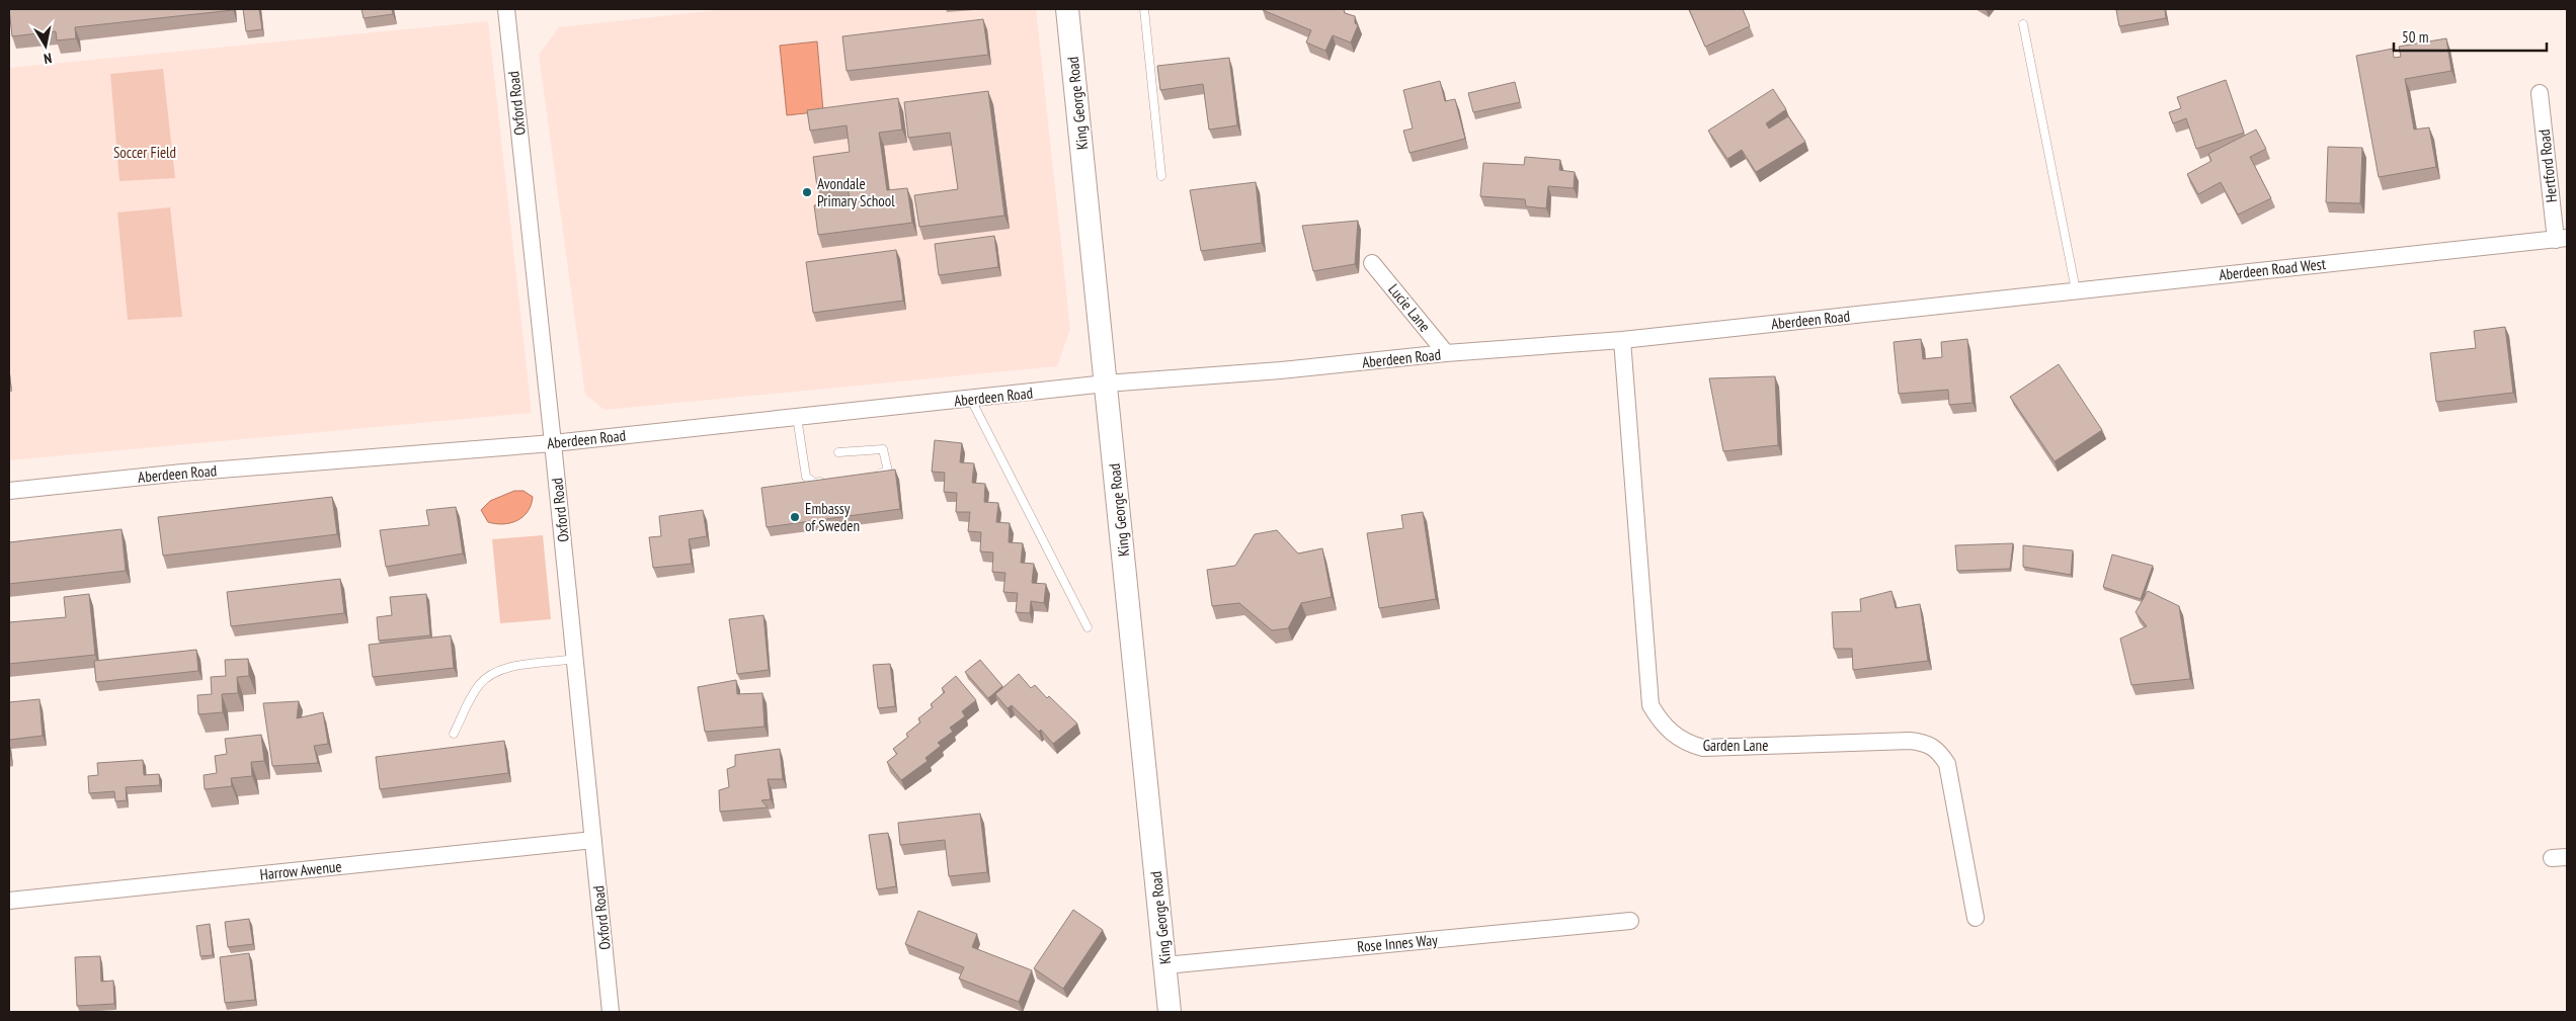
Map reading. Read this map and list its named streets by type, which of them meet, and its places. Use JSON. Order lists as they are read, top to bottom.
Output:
{
  "streets": {
    "main road": ["King George Road"],
    "street": [
      "Oxford Road",
      "Hertford Road",
      "Aberdeen Road West",
      "Lucie Lane",
      "Aberdeen Road",
      "Garden Lane",
      "Harrow Awenue",
      "Rose Innes Way"
    ]
  },
  "crossings": [
    ["Oxford Road", "Aberdeen Road"],
    ["Oxford Road", "Harrow Awenue"],
    ["King George Road", "Aberdeen Road"],
    ["King George Road", "Rose Innes Way"],
    ["Hertford Road", "Aberdeen Road West"],
    ["Aberdeen Road West", "Aberdeen Road"],
    ["Lucie Lane", "Aberdeen Road"],
    ["Aberdeen Road", "Garden Lane"]
  ],
  "parks": ["Soccer Field"],
  "places": ["Avondale Primary School", "Embassy of Sweden"],
  "scale_bar": "50 m",
  "north": "bottom"
}
